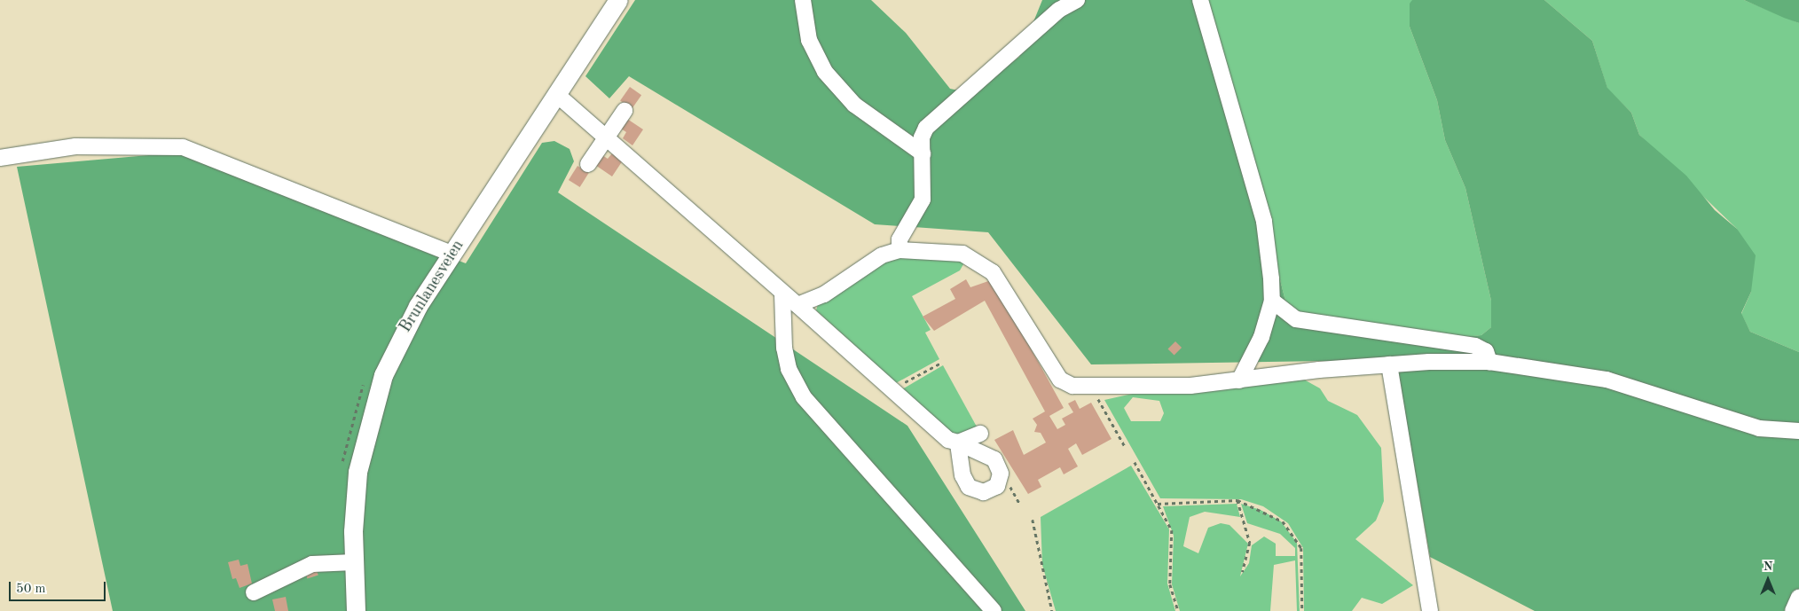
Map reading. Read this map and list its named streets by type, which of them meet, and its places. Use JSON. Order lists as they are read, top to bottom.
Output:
{
  "streets": {
    "main road": ["Brunlanesveien"]
  },
  "scale_bar": "50 m",
  "north": "top"
}
